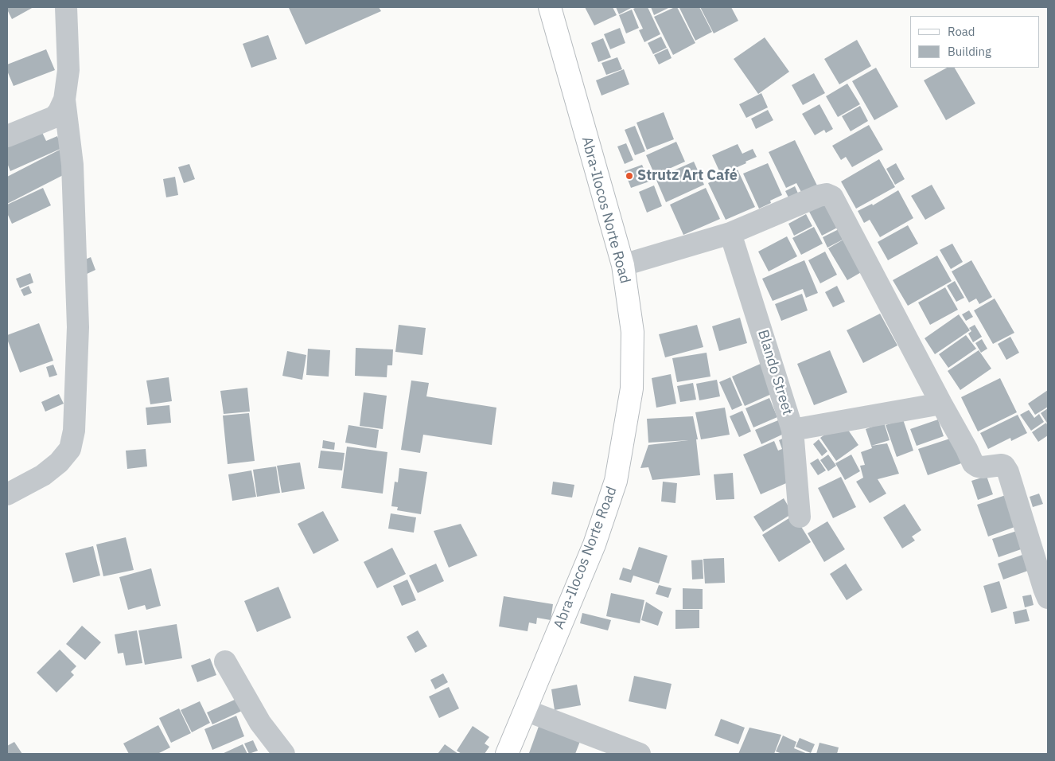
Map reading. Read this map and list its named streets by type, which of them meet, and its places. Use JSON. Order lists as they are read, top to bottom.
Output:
{
  "streets": {
    "main road": ["Abra-Ilocos Norte Road"],
    "street": ["Blando Street"]
  },
  "places": ["Strutz Art Café"],
  "legend": ["Road", "Building"]
}
